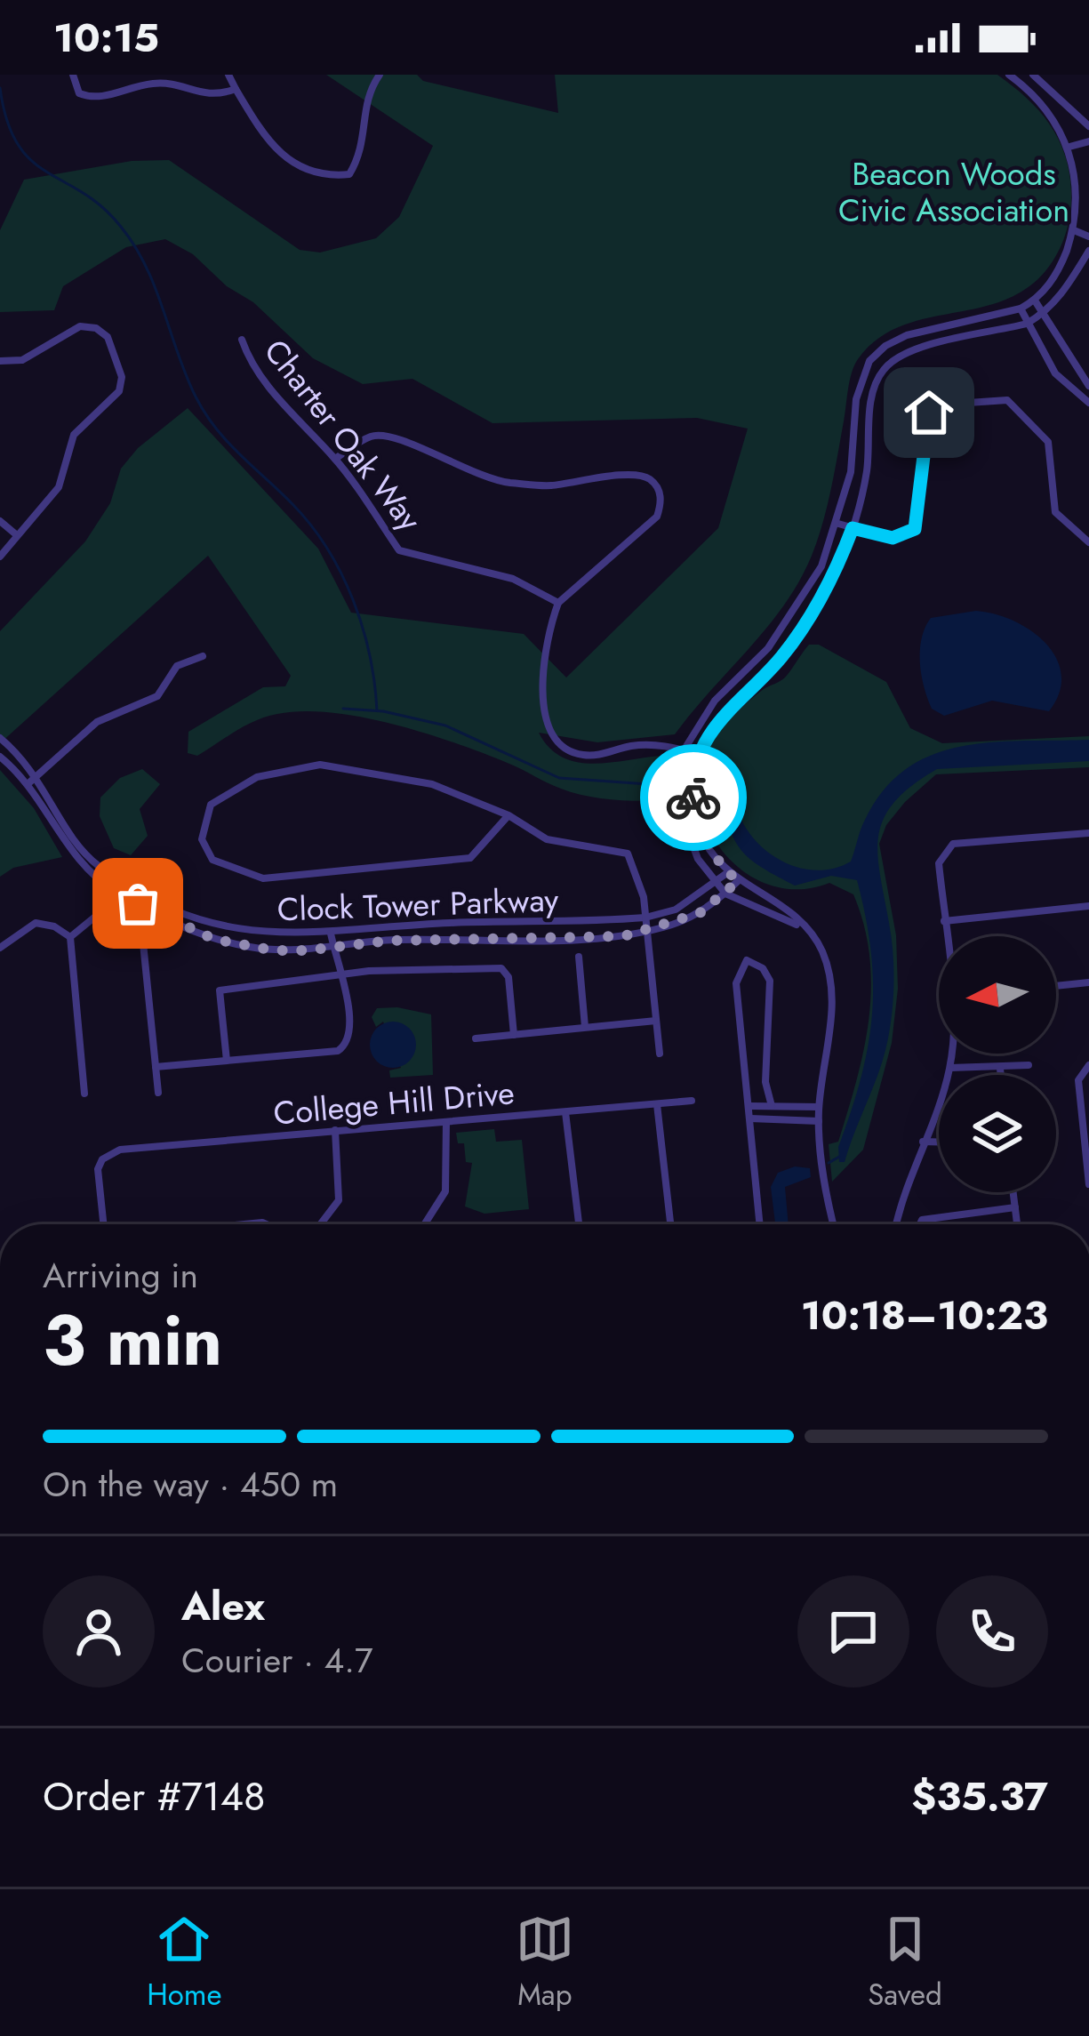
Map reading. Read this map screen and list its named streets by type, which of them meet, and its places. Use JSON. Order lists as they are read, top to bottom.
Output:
{
  "streets": {
    "street": ["Charter Oak Way", "Clock Tower Parkway", "College Hill Drive"]
  },
  "parks": ["Beacon Woods Civic Association"],
  "north": "left",
  "page": {
    "status": "10:15",
    "heading": ["3 min", "Arriving in", "10:18–10:23"],
    "panel": [
      "Alex",
      "Courier · 4.7",
      "Order #7148",
      "$35.37"
    ],
    "bar": "On the way · 450 m",
    "tabs": ["Home", "Map", "Saved"]
  }
}
